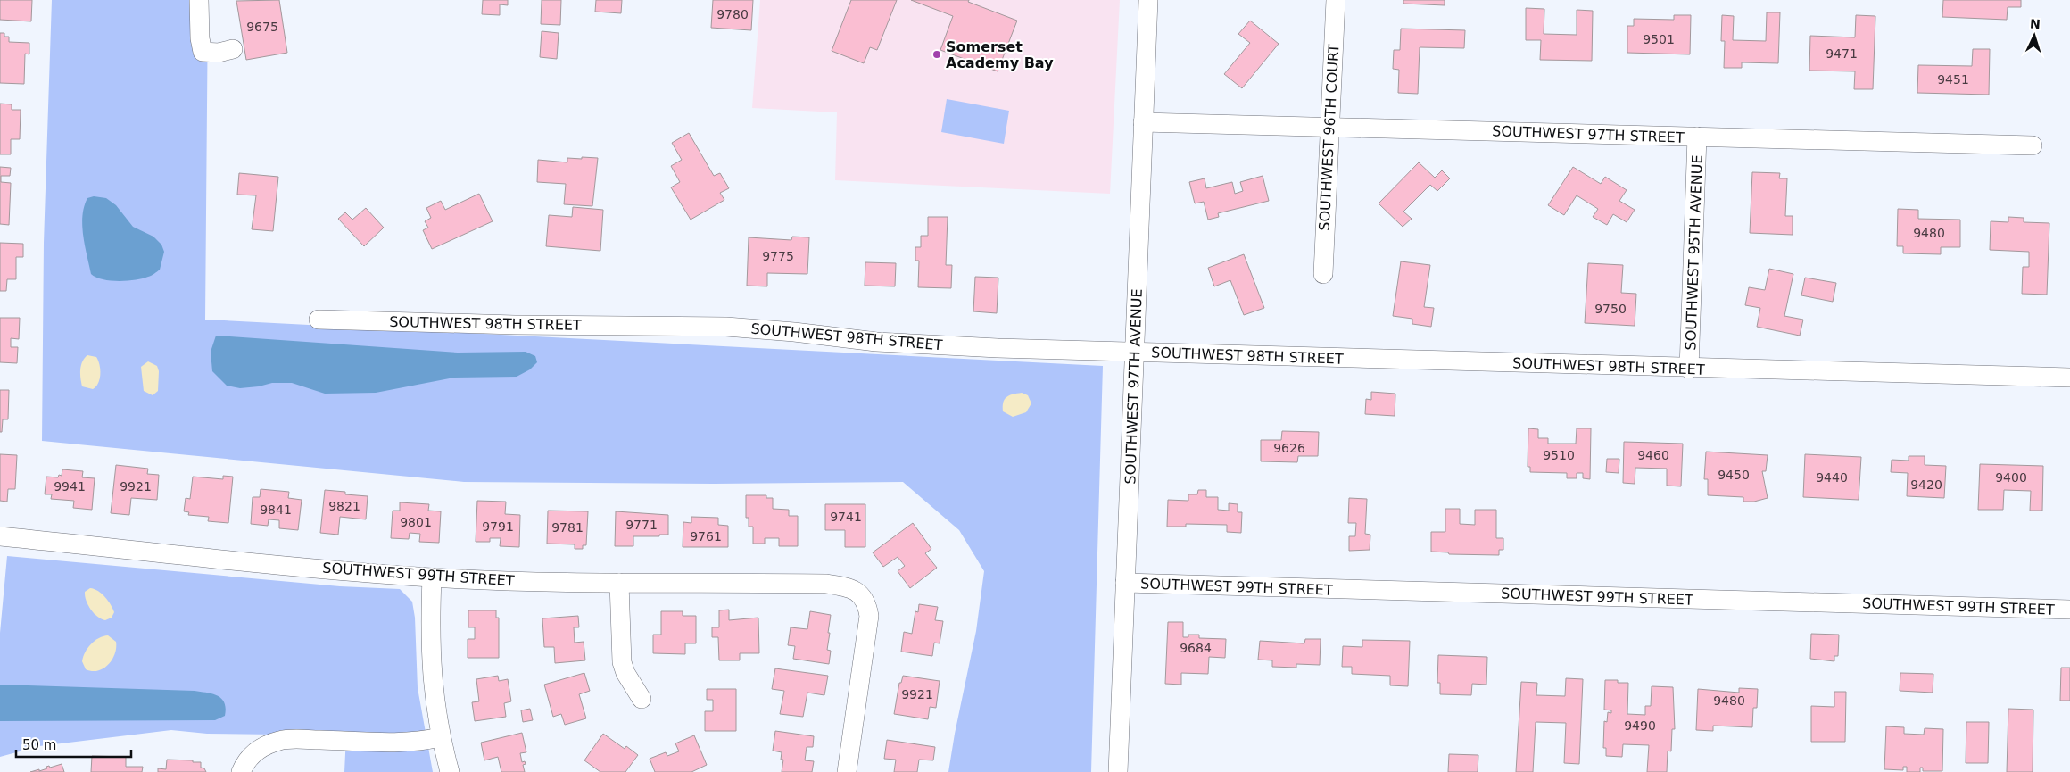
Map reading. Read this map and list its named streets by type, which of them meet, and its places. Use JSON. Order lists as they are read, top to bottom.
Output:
{
  "streets": {
    "street": [
      "SOUTHWEST 97TH STREET",
      "SOUTHWEST 96TH COURT",
      "SOUTHWEST 95TH AVENUE",
      "SOUTHWEST 98TH STREET",
      "SOUTHWEST 97TH AVENUE",
      "SOUTHWEST 99TH STREET"
    ]
  },
  "crossings": [
    ["SOUTHWEST 97TH STREET", "SOUTHWEST 96TH COURT"],
    ["SOUTHWEST 97TH STREET", "SOUTHWEST 95TH AVENUE"],
    ["SOUTHWEST 97TH STREET", "SOUTHWEST 97TH AVENUE"],
    ["SOUTHWEST 95TH AVENUE", "SOUTHWEST 98TH STREET"],
    ["SOUTHWEST 98TH STREET", "SOUTHWEST 97TH AVENUE"],
    ["SOUTHWEST 97TH AVENUE", "SOUTHWEST 99TH STREET"]
  ],
  "places": ["Somerset Academy Bay"],
  "house_numbers": [
    "9780",
    "9675",
    "9501",
    "9471",
    "9451",
    "9480",
    "9775",
    "9750",
    "9626",
    "9510",
    "9460",
    "9450",
    "9440",
    "9400",
    "9420",
    "9941",
    "9921",
    "9821",
    "9841",
    "9741",
    "9801",
    "9771",
    "9791",
    "9781",
    "9761",
    "9684",
    "9921",
    "9480",
    "9490"
  ],
  "scale_bar": "50 m",
  "north": "top"
}
